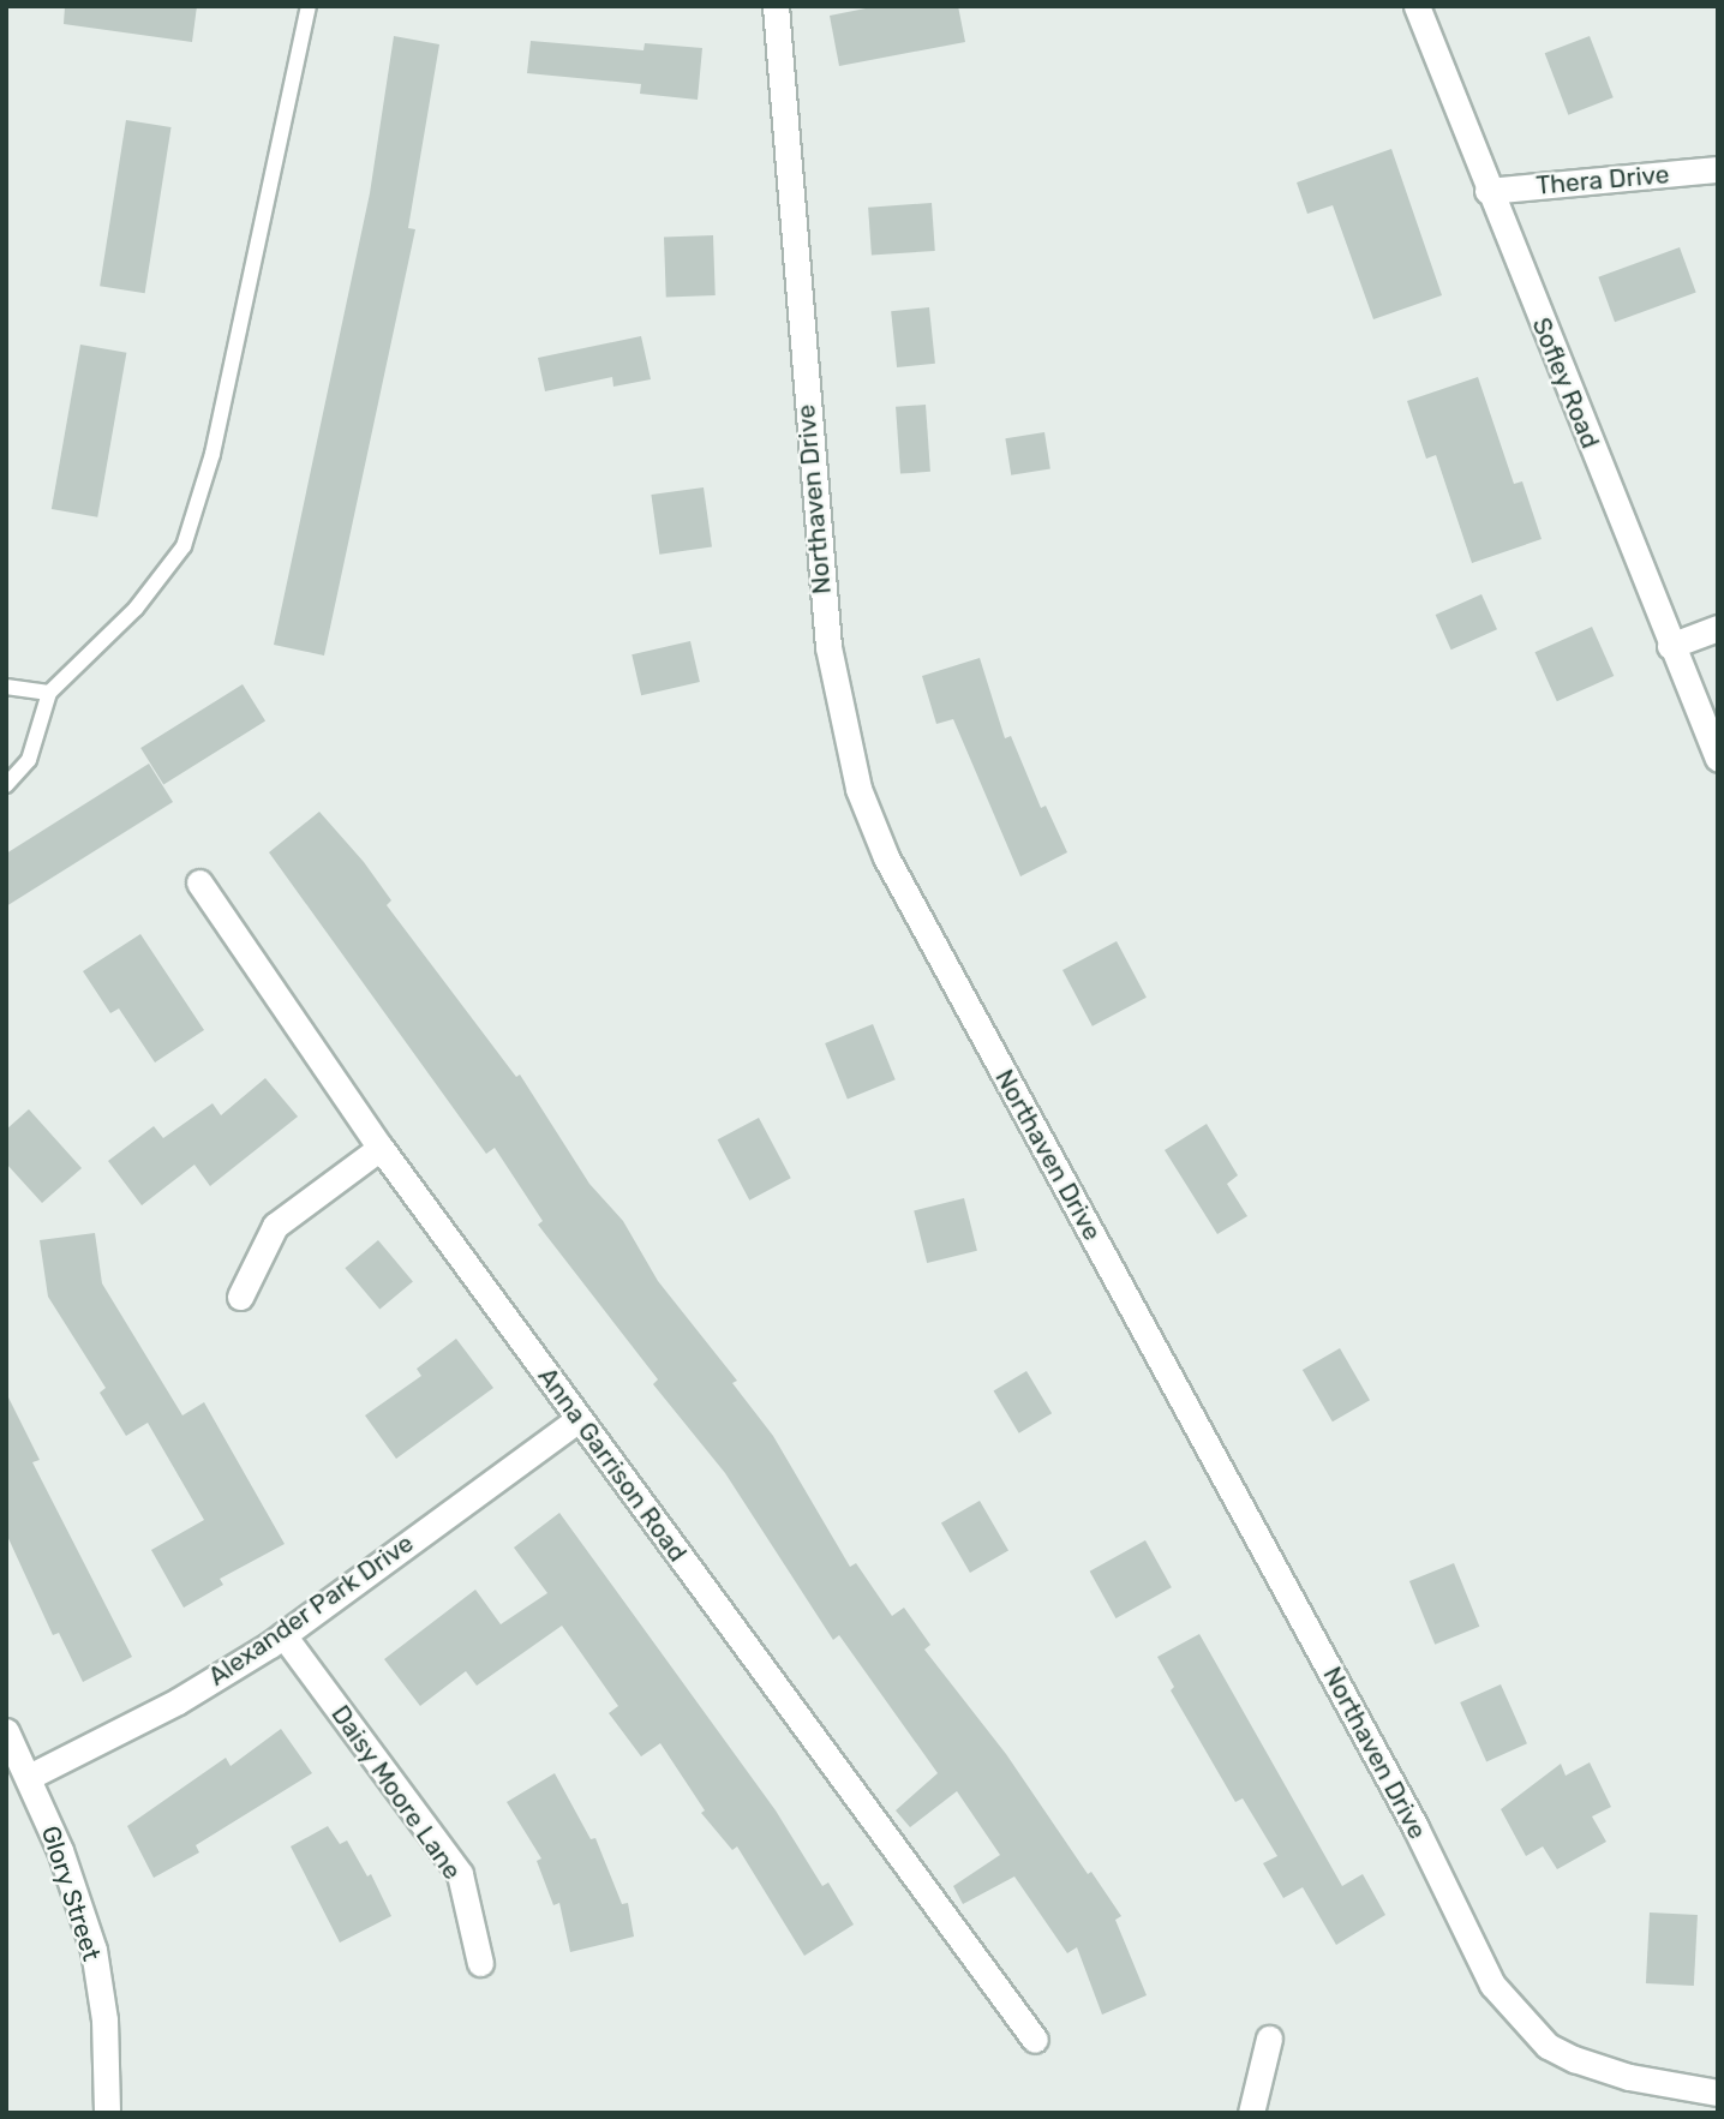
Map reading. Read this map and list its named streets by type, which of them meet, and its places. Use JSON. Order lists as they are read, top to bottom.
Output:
{
  "streets": {
    "street": [
      "Thera Drive",
      "Sofley Road",
      "Northaven Drive",
      "Anna Garrison Road",
      "Alexander Park Drive",
      "Daisy Moore Lane",
      "Glory Street"
    ]
  },
  "crossings": [
    ["Thera Drive", "Sofley Road"],
    ["Anna Garrison Road", "Alexander Park Drive"],
    ["Alexander Park Drive", "Daisy Moore Lane"],
    ["Alexander Park Drive", "Glory Street"]
  ]
}
